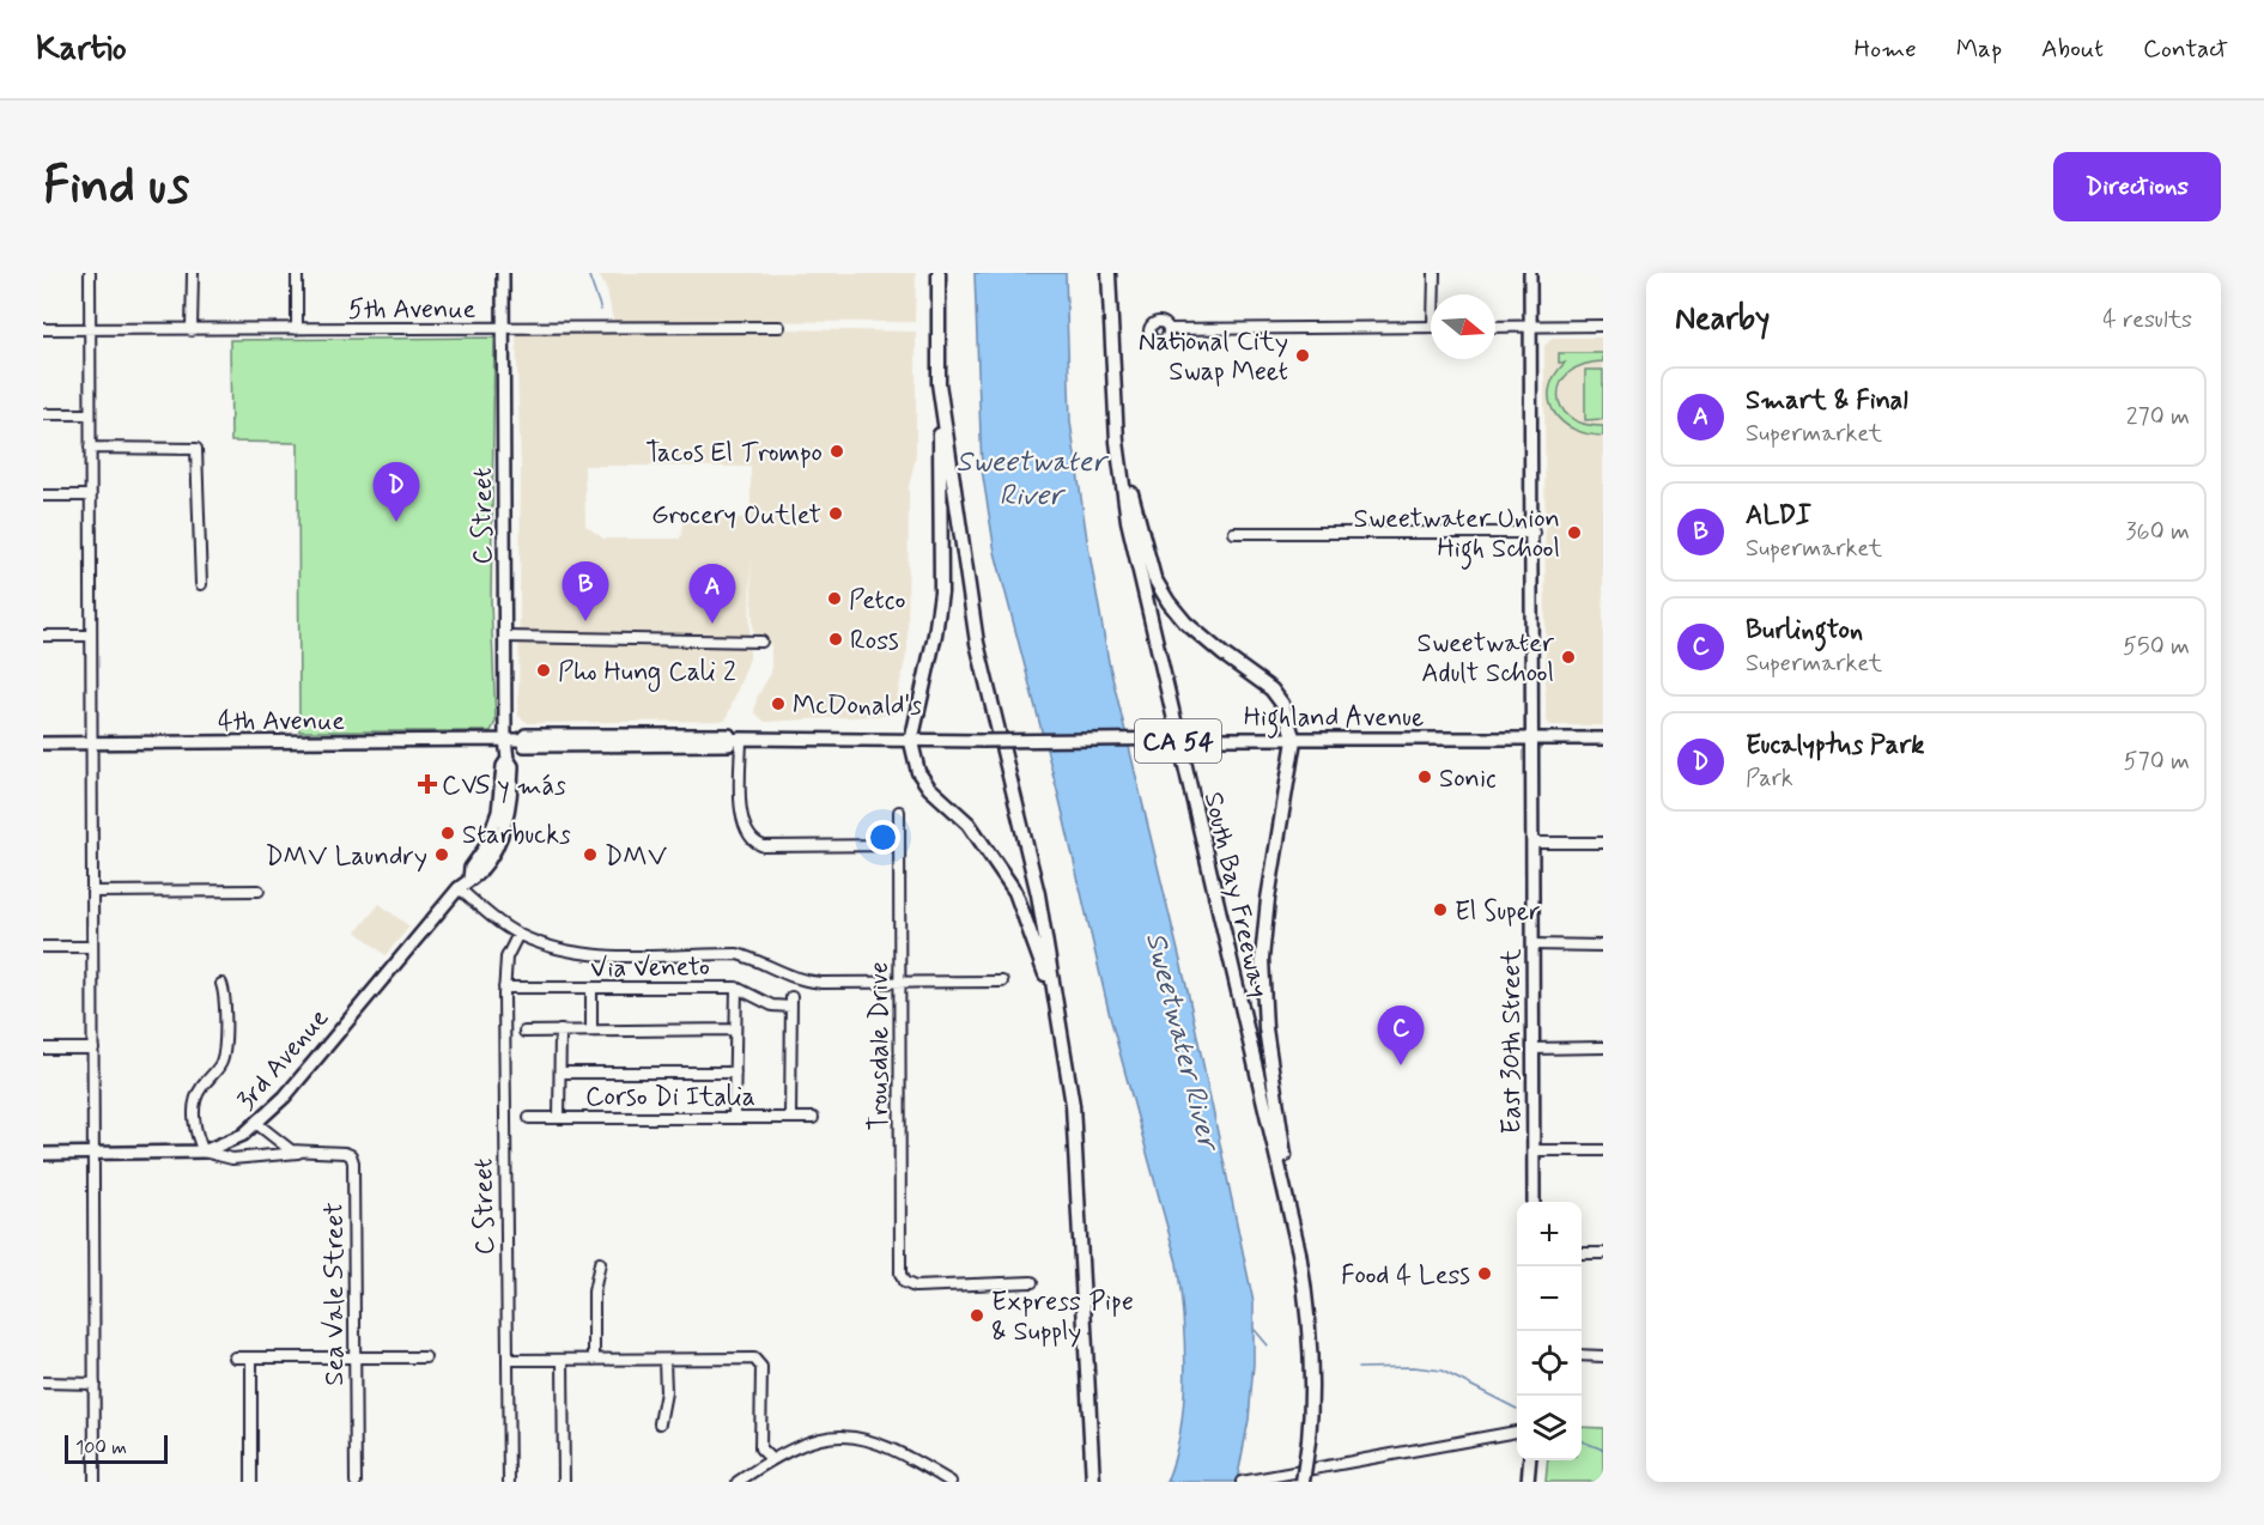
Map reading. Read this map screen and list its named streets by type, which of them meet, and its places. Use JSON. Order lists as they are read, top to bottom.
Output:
{
  "streets": {
    "highway": ["CA 54", "South Bay Freeway"],
    "main road": [
      "C Street",
      "Highland Avenue",
      "4th Avenue",
      "East 30th Street",
      "3rd Avenue"
    ],
    "street": [
      "5th Avenue",
      "Via Veneto",
      "Trousdale Drive",
      "Corso Di Italia",
      "Sea Vale Street"
    ]
  },
  "crossings": [
    ["5th Avenue", "C Street"],
    ["C Street", "4th Avenue"],
    ["C Street", "Via Veneto"],
    ["C Street", "3rd Avenue"],
    ["Highland Avenue", "4th Avenue"],
    ["Highland Avenue", "East 30th Street"],
    ["Via Veneto", "Corso Di Italia"],
    ["3rd Avenue", "Sea Vale Street"]
  ],
  "water": ["Sweetwater River"],
  "places": {
    "other": [
      "National City Swap Meet",
      "Tacos El Trompo",
      "Grocery Outlet",
      "Sweetwater Union High School",
      "Petco",
      "Ross",
      "Sweetwater Adult School",
      "Pho Hung Cali 2",
      "McDonald's",
      "Sonic",
      "Starbucks",
      "DMV Laundry",
      "DMV",
      "El Super",
      "Food 4 Less",
      "Express Pipe & Supply"
    ],
    "health": ["CVS y más"]
  },
  "scale_bar": "100 m",
  "north": "right",
  "page": {
    "header": "Kartio",
    "nav": [
      "Home",
      "Map",
      "About",
      "Contact"
    ],
    "buttons": "Directions",
    "title": "Find us",
    "heading": ["Nearby", "4 results"],
    "list": [
      {
        "mark": "A",
        "name": "Smart & Final",
        "note": "Supermarket",
        "value": "270 m"
      },
      {
        "mark": "B",
        "name": "ALDI",
        "note": "Supermarket",
        "value": "360 m"
      },
      {
        "mark": "C",
        "name": "Burlington",
        "note": "Supermarket",
        "value": "550 m"
      },
      {
        "mark": "D",
        "name": "Eucalyptus Park",
        "note": "Park",
        "value": "570 m"
      }
    ],
    "pins": [
      "D",
      "B",
      "A",
      "C"
    ],
    "map_buttons": ["+", "−"],
    "scale": "100 m"
  }
}
